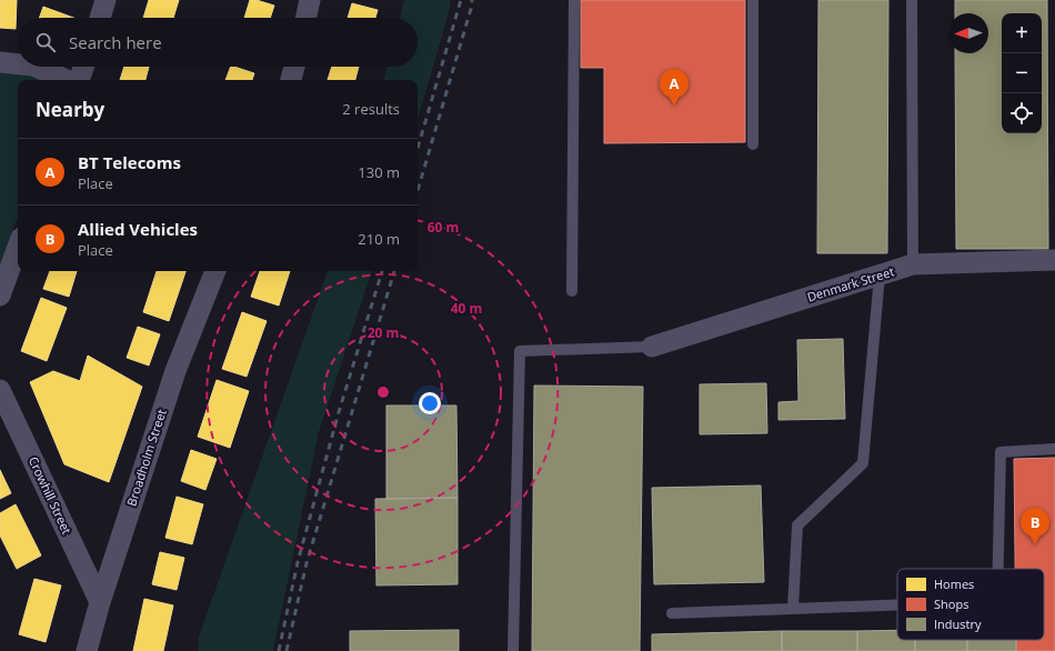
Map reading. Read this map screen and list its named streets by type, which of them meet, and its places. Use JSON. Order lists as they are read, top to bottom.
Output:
{
  "streets": {
    "street": ["Denmark Street", "Broadholm Street", "Crowhill Street"]
  },
  "crossings": [
    ["Broadholm Street", "Crowhill Street"]
  ],
  "legend": ["Homes", "Shops", "Industry"],
  "north": "left",
  "page": {
    "map_buttons": ["+", "−"],
    "search": "Search here",
    "pins": ["A", "B"],
    "heading": ["Nearby", "2 results"],
    "list": [
      {
        "mark": "A",
        "name": "BT Telecoms",
        "note": "Place",
        "value": "130 m"
      },
      {
        "mark": "B",
        "name": "Allied Vehicles",
        "note": "Place",
        "value": "210 m"
      }
    ]
  },
  "rings": ["60 m", "40 m", "20 m"]
}
